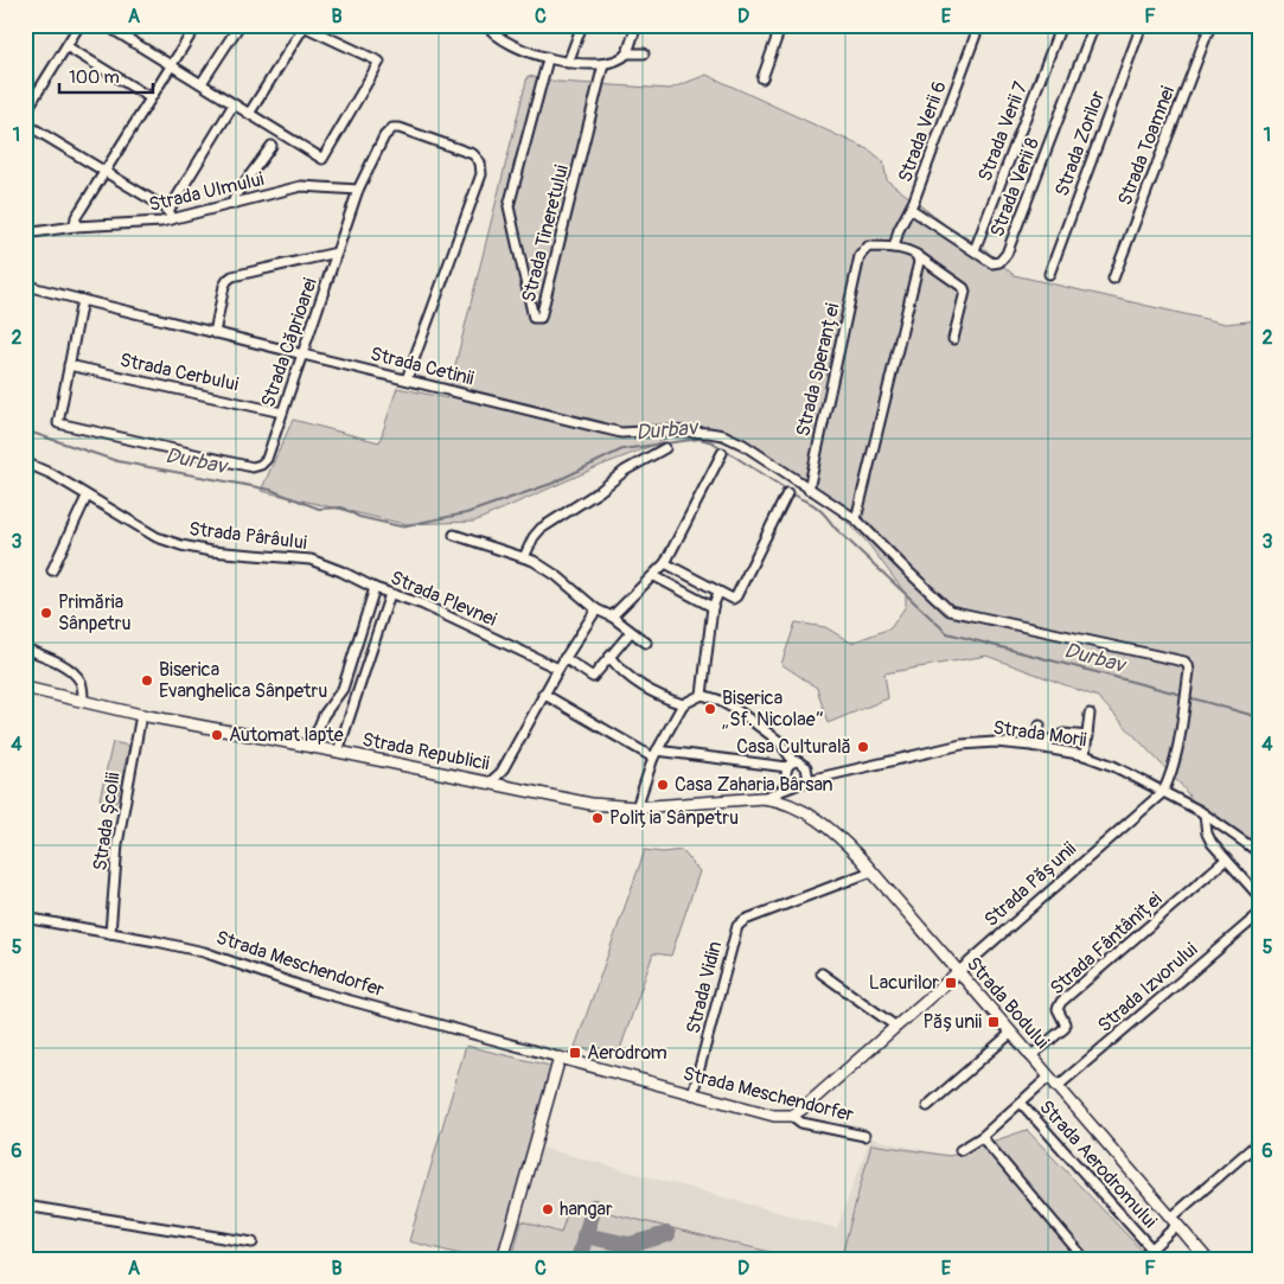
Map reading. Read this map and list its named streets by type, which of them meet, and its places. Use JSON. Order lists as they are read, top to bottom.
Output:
{
  "streets": {
    "main road": [
      "Strada Republicii",
      "Strada Pășunii",
      "Strada Meschendorfer",
      "Strada Bodului"
    ],
    "street": [
      "Strada Verii 6",
      "Strada Verii 7",
      "Strada Zorilor",
      "Strada Toamnei",
      "Strada Verii 8",
      "Strada Ulmului",
      "Strada Tineretului",
      "Strada Căprioarei",
      "Strada Cetinii",
      "Strada Speranței",
      "Strada Cerbului",
      "Strada Pârâului",
      "Strada Plevnei",
      "Strada Morii",
      "Strada Școlii",
      "Strada Fântâniței",
      "Strada Vidin",
      "Strada Izvorului",
      "Strada Aerodromului"
    ]
  },
  "crossings": [
    ["Strada Verii 6", "Strada Verii 8"],
    ["Strada Verii 6", "Strada Speranței"],
    ["Strada Verii 7", "Strada Verii 8"],
    ["Strada Ulmului", "Strada Căprioarei"],
    ["Strada Căprioarei", "Strada Cetinii"],
    ["Strada Căprioarei", "Strada Cerbului"],
    ["Strada Cetinii", "Strada Speranței"],
    ["Strada Cetinii", "Strada Morii"],
    ["Strada Cetinii", "Strada Pășunii"],
    ["Strada Pârâului", "Strada Plevnei"],
    ["Strada Plevnei", "Strada Republicii"],
    ["Strada Morii", "Strada Pășunii"],
    ["Strada Morii", "Strada Bodului"],
    ["Strada Republicii", "Strada Școlii"],
    ["Strada Republicii", "Strada Bodului"],
    ["Strada Școlii", "Strada Meschendorfer"],
    ["Strada Pășunii", "Strada Meschendorfer"],
    ["Strada Pășunii", "Strada Bodului"],
    ["Strada Fântâniței", "Strada Bodului"],
    ["Strada Meschendorfer", "Strada Vidin"],
    ["Strada Vidin", "Strada Bodului"],
    ["Strada Izvorului", "Strada Bodului"],
    ["Strada Bodului", "Strada Aerodromului"]
  ],
  "water": ["Durbav"],
  "places": {
    "other": [
      "Primăria Sânpetru",
      "Biserica Evanghelica Sânpetru",
      "Biserica „Sf. Nicolae”",
      "Automat lapte",
      "Casa Culturală",
      "Casa Zaharia Bârsan",
      "Poliția Sânpetru",
      "hangar"
    ],
    "transit": ["Lacurilor", "Pășunii", "Aerodrom"]
  },
  "scale_bar": "100 m",
  "grid": {
    "columns": [
      "A",
      "B",
      "C",
      "D",
      "E",
      "F"
    ],
    "rows": [
      "1",
      "2",
      "3",
      "4",
      "5",
      "6"
    ]
  }
}
